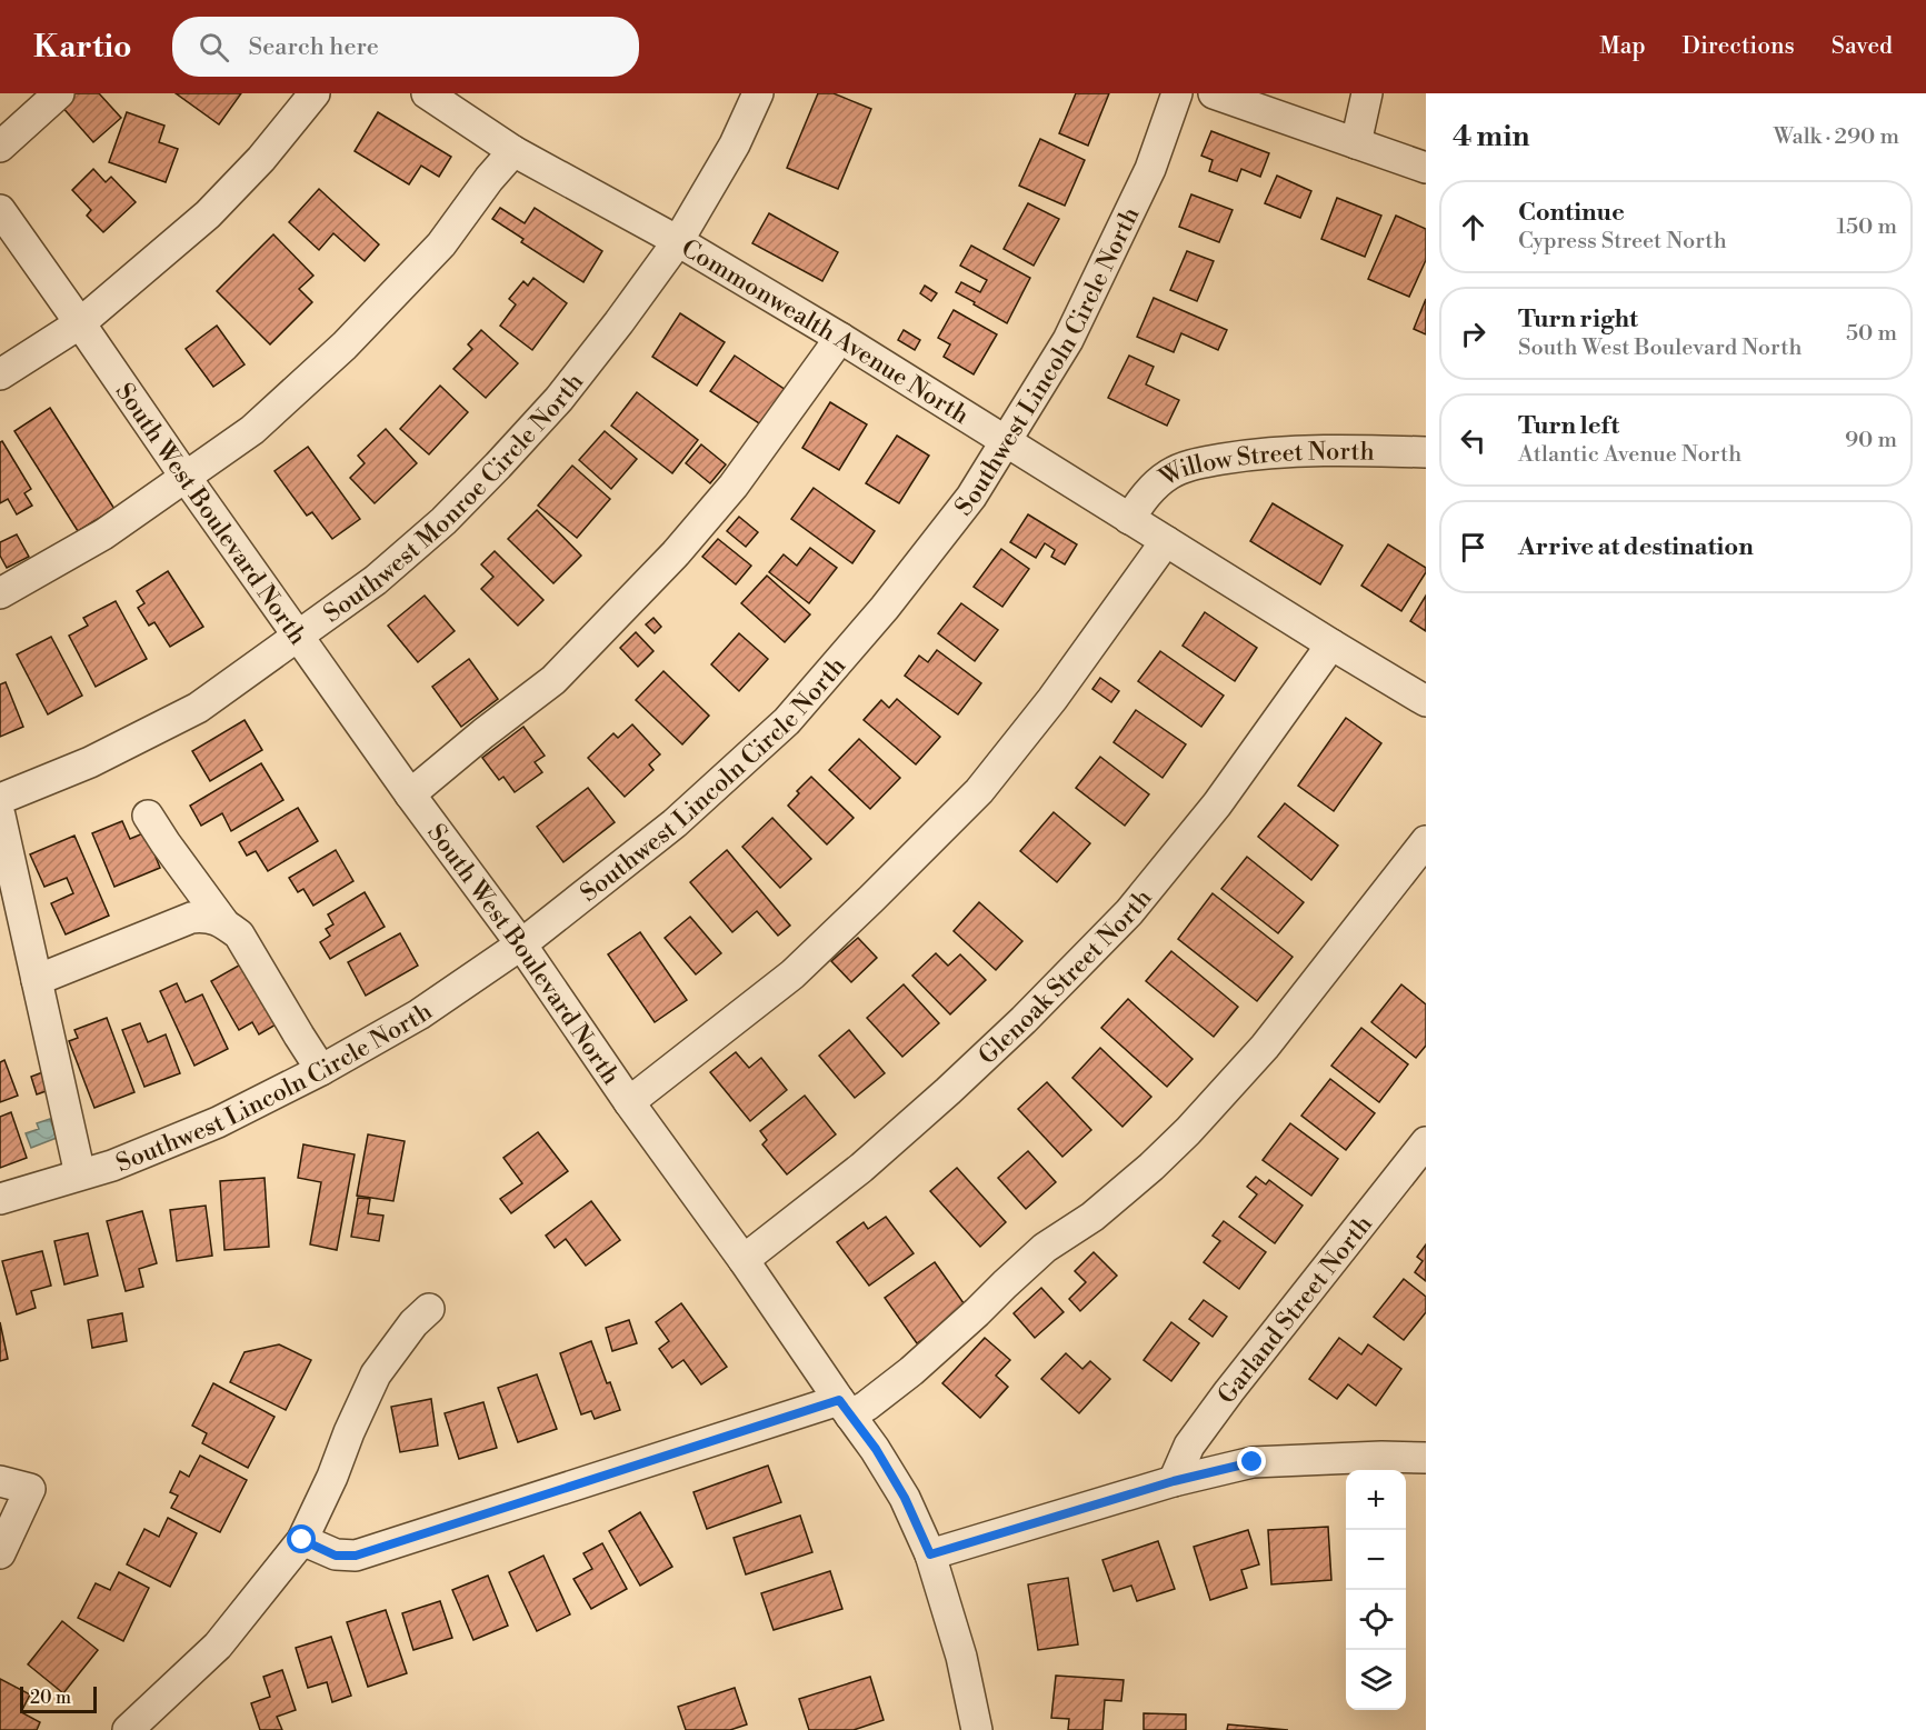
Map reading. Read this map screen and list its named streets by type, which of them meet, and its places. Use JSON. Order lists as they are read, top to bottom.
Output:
{
  "streets": {
    "street": [
      "Commonwealth Avenue North",
      "Southwest Lincoln Circle North",
      "Willow Street North",
      "Southwest Monroe Circle North",
      "South West Boulevard North",
      "Glenoak Street North",
      "Garland Street North"
    ]
  },
  "crossings": [
    ["Commonwealth Avenue North", "Southwest Lincoln Circle North"],
    ["Commonwealth Avenue North", "Willow Street North"],
    ["Commonwealth Avenue North", "Southwest Monroe Circle North"],
    ["Commonwealth Avenue North", "Glenoak Street North"],
    ["Southwest Lincoln Circle North", "South West Boulevard North"],
    ["Southwest Monroe Circle North", "South West Boulevard North"],
    ["South West Boulevard North", "Glenoak Street North"]
  ],
  "scale_bar": "20 m",
  "page": {
    "header": "Kartio",
    "search": "Search here",
    "nav": ["Map", "Directions", "Saved"],
    "heading": ["4 min", "Walk · 290 m"],
    "list": [
      ["Continue", "Cypress Street North", "150 m"],
      ["Turn right", "South West Boulevard North", "50 m"],
      ["Turn left", "Atlantic Avenue North", "90 m"],
      "Arrive at destination"
    ],
    "map_buttons": ["+", "−"],
    "scale": "20 m"
  }
}
